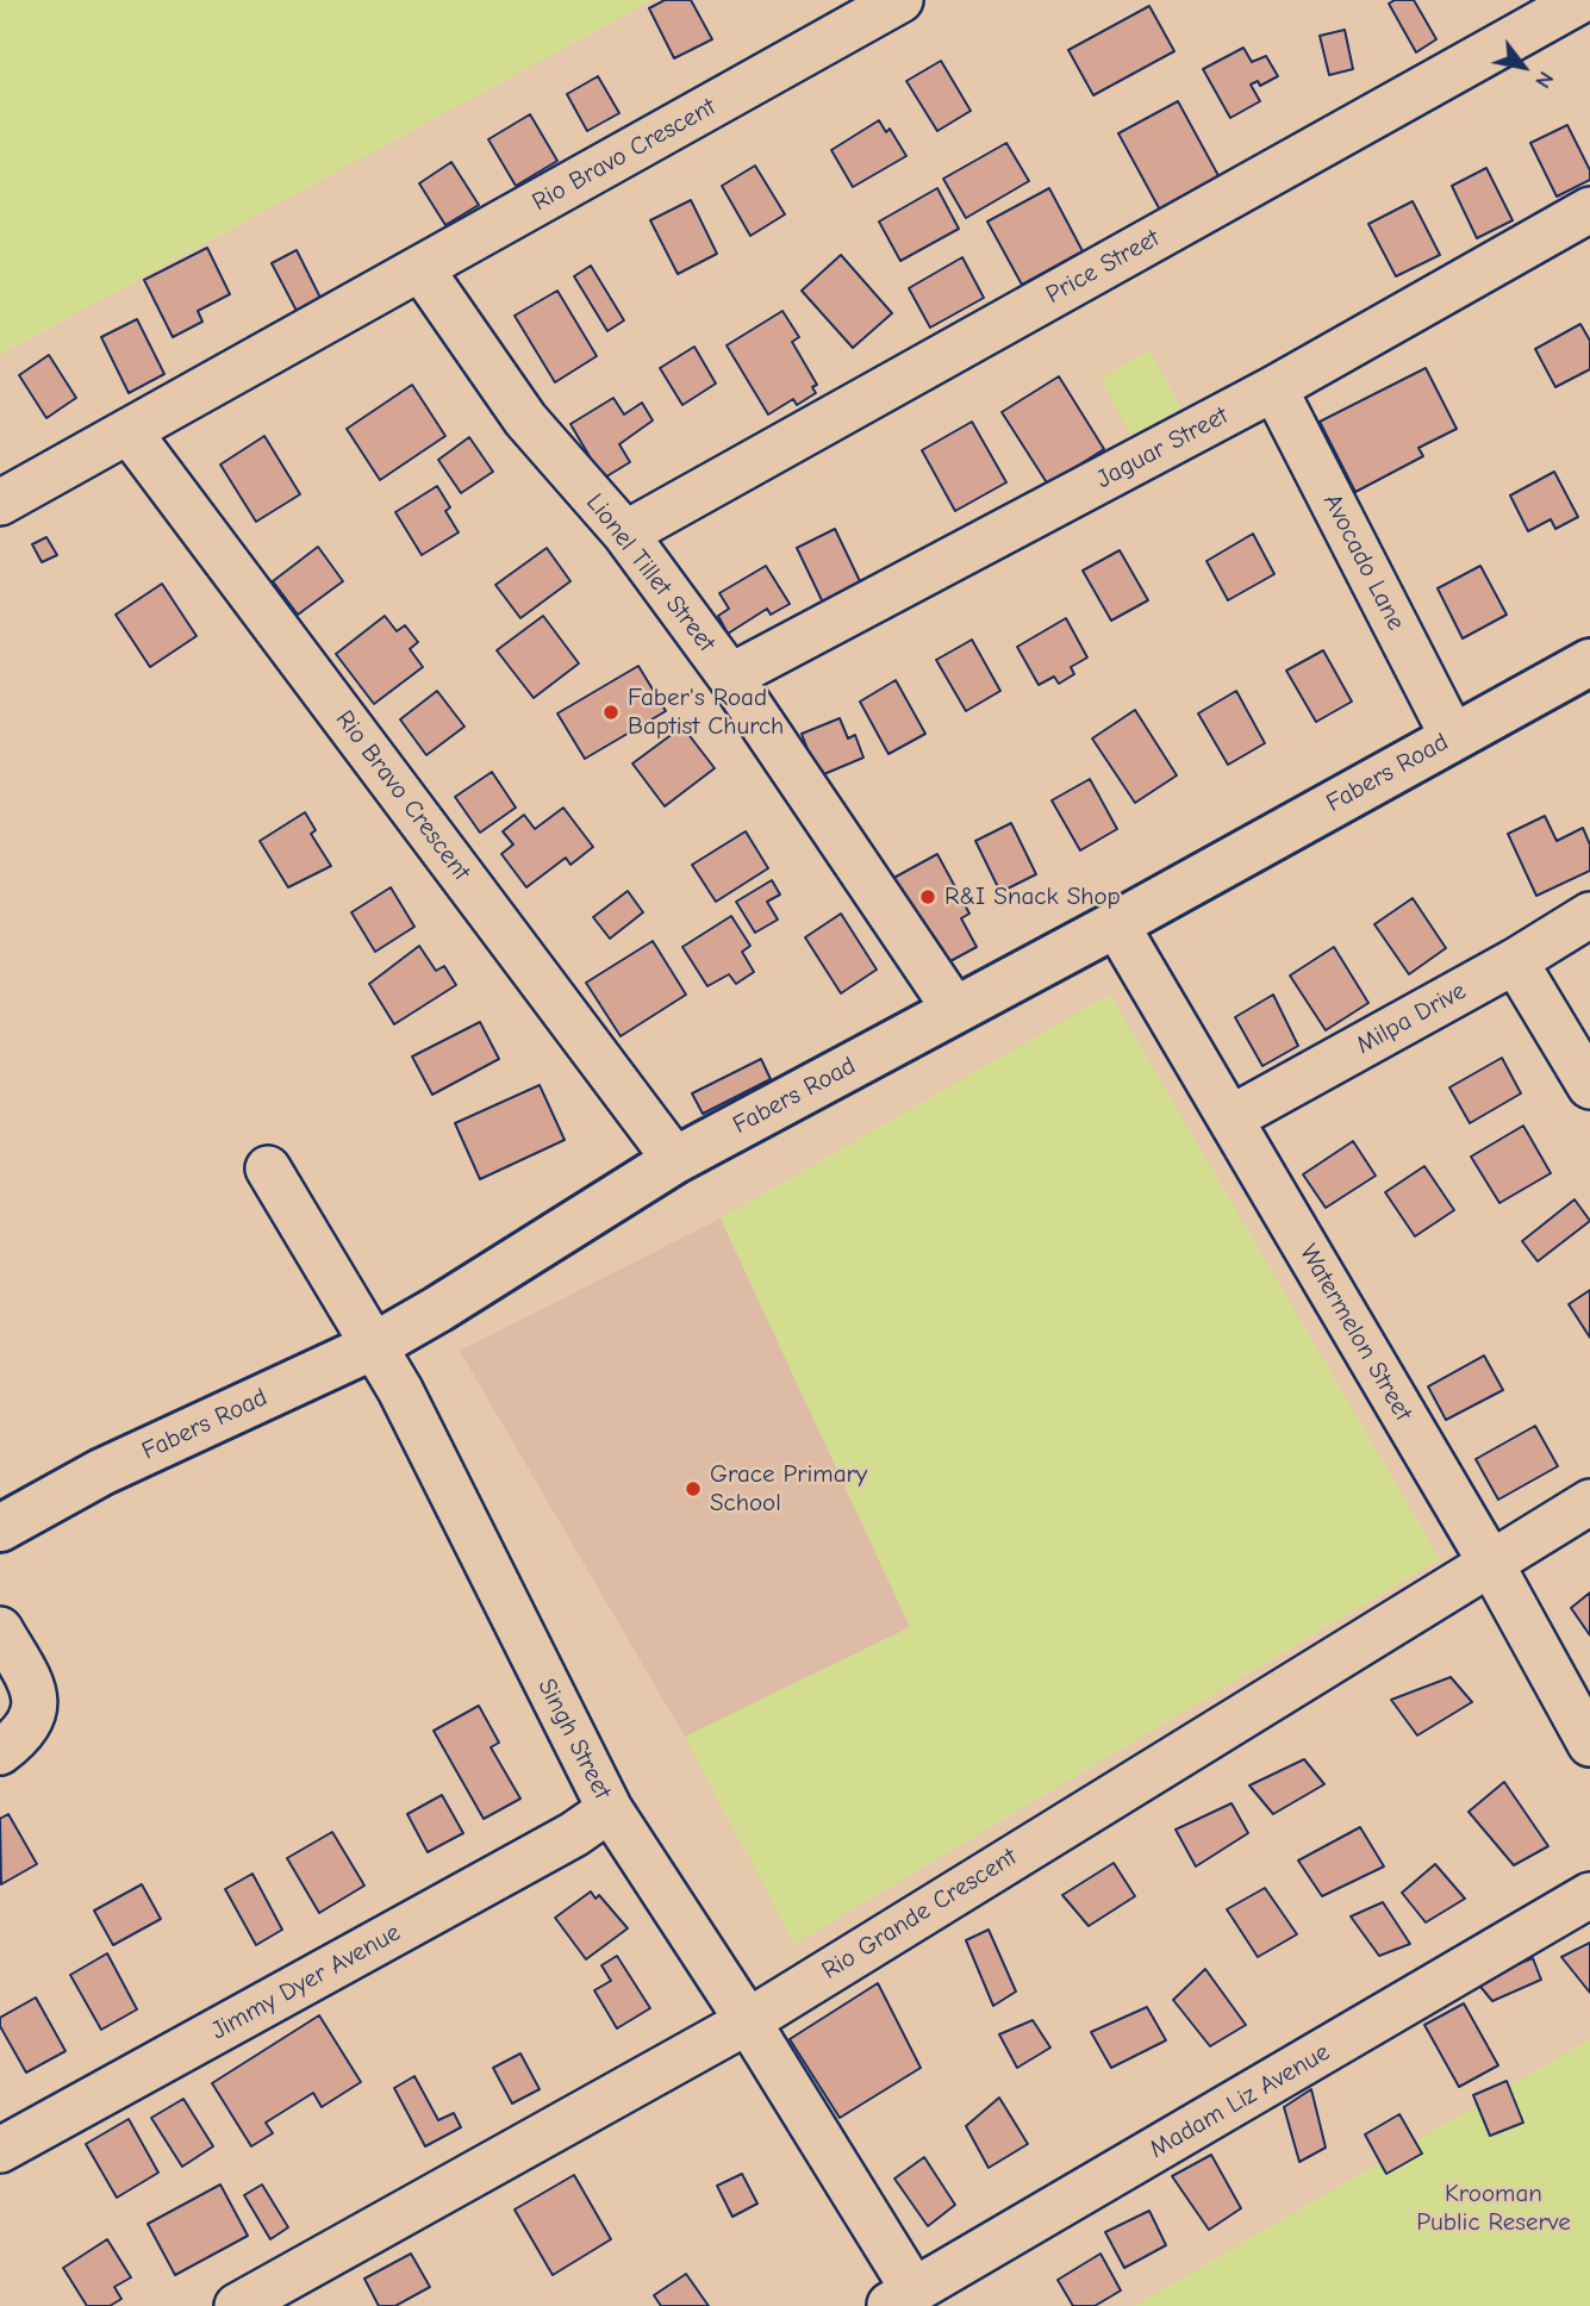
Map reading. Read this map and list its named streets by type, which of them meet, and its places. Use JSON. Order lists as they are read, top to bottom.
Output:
{
  "streets": {
    "main road": ["Fabers Road"],
    "street": [
      "Rio Bravo Crescent",
      "Price Street",
      "Jaguar Street",
      "Avocado Lane",
      "Lionel Tillet Street",
      "Milpa Drive",
      "Watermelon Street",
      "Singh Street",
      "Rio Grande Crescent",
      "Jimmy Dyer Avenue",
      "Madam Liz Avenue"
    ]
  },
  "crossings": [
    ["Rio Bravo Crescent", "Lionel Tillet Street"],
    ["Rio Bravo Crescent", "Fabers Road"],
    ["Price Street", "Lionel Tillet Street"],
    ["Jaguar Street", "Avocado Lane"],
    ["Jaguar Street", "Lionel Tillet Street"],
    ["Avocado Lane", "Fabers Road"],
    ["Lionel Tillet Street", "Fabers Road"],
    ["Fabers Road", "Watermelon Street"],
    ["Fabers Road", "Singh Street"],
    ["Milpa Drive", "Watermelon Street"],
    ["Watermelon Street", "Rio Grande Crescent"],
    ["Singh Street", "Rio Grande Crescent"],
    ["Singh Street", "Jimmy Dyer Avenue"],
    ["Singh Street", "Madam Liz Avenue"]
  ],
  "parks": ["Krooman Public Reserve"],
  "places": ["Faber's Road Baptist Church", "R&I Snack Shop", "Grace Primary School"],
  "north": "bottom right"
}
